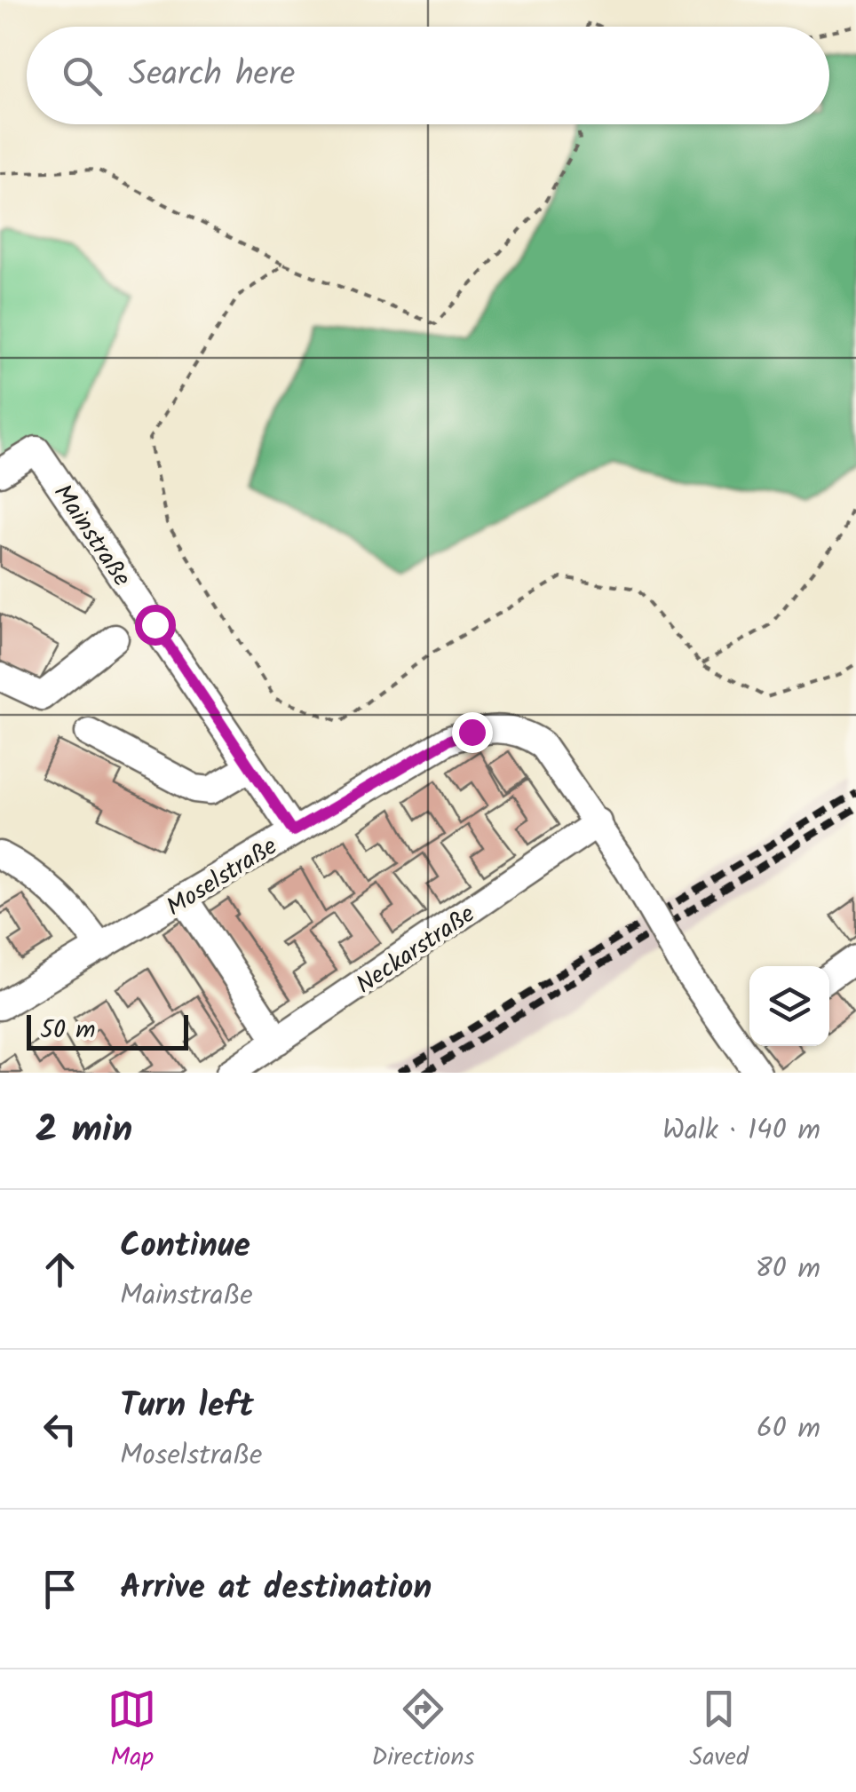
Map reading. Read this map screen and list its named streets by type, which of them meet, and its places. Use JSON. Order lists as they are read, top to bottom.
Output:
{
  "streets": {
    "street": ["Mainstraße", "Moselstraße", "Neckarstraße"]
  },
  "crossings": [
    ["Mainstraße", "Moselstraße"],
    ["Moselstraße", "Neckarstraße"]
  ],
  "scale_bar": "50 m",
  "page": {
    "search": "Search here",
    "scale": "50 m",
    "heading": ["2 min", "Walk · 140 m"],
    "list": [
      ["Continue", "Mainstraße", "80 m"],
      ["Turn left", "Moselstraße", "60 m"],
      "Arrive at destination"
    ],
    "nav": ["Map", "Directions", "Saved"]
  }
}
